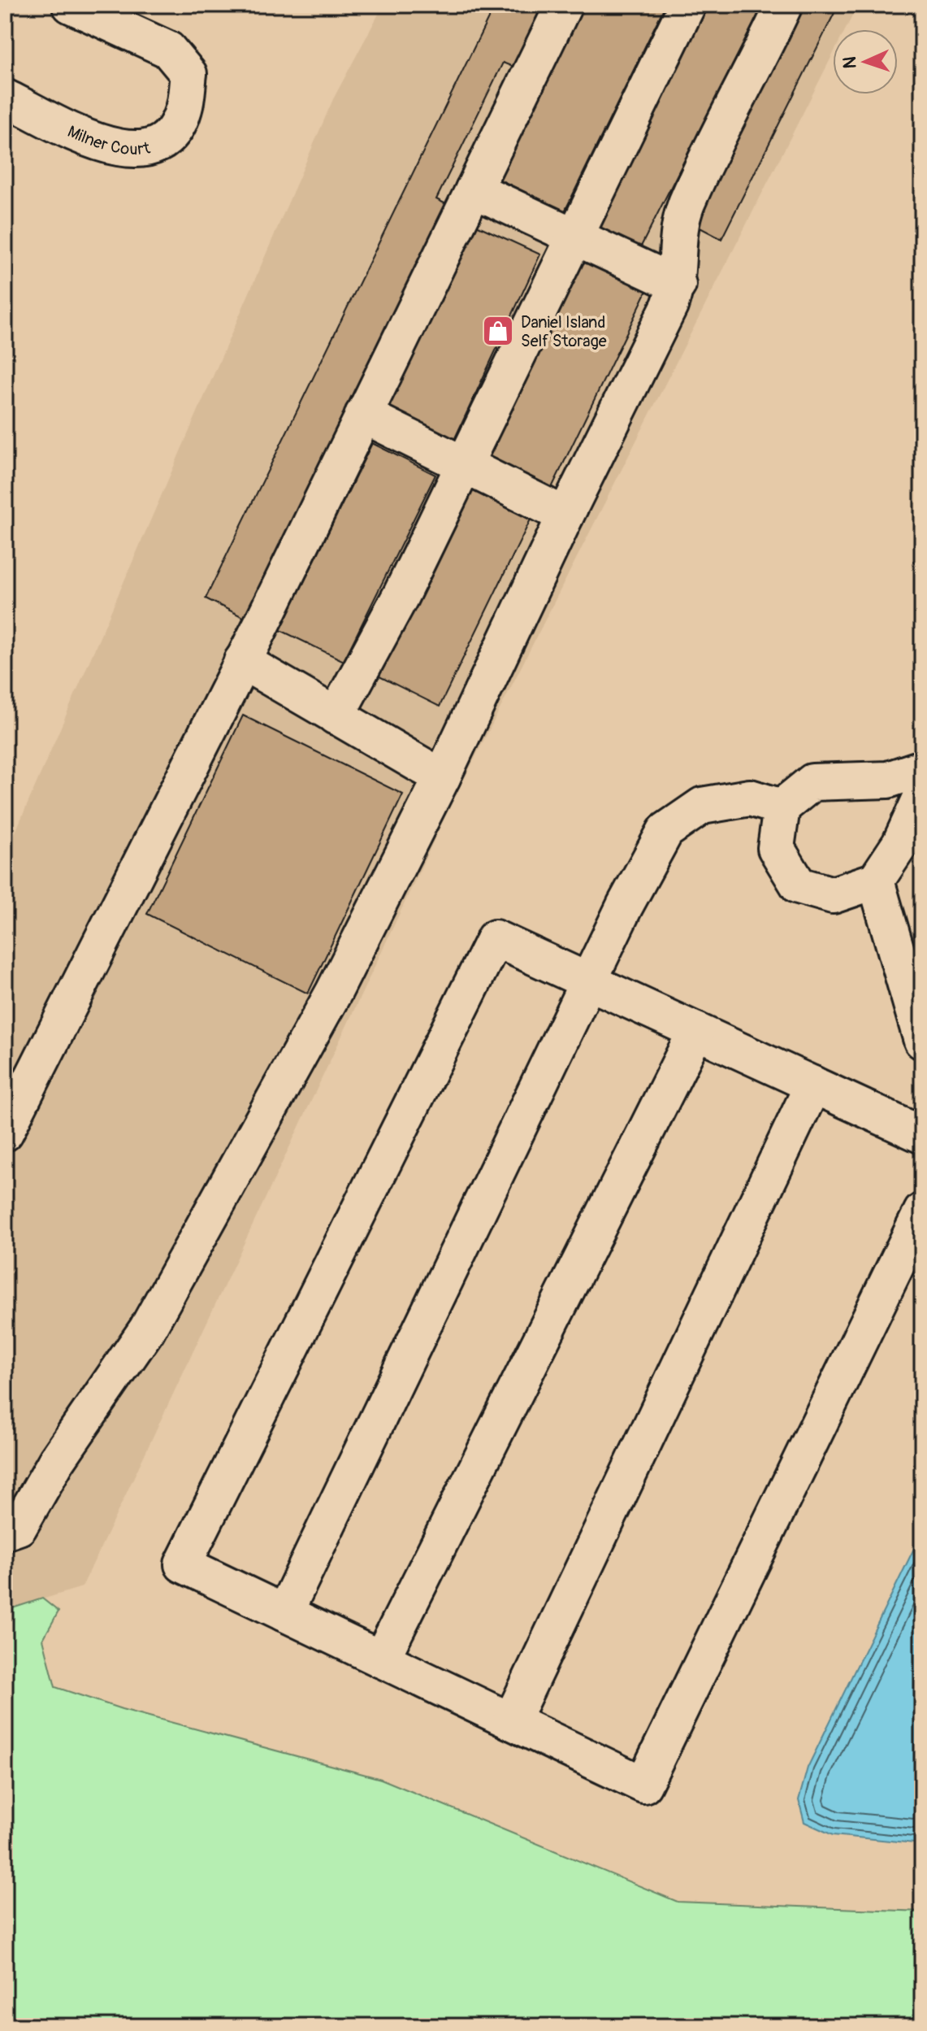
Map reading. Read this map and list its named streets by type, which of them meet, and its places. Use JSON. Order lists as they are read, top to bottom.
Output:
{
  "streets": {
    "street": ["Milner Court"]
  },
  "places": {
    "shop": ["Daniel Island Self Storage"]
  },
  "north": "left"
}
